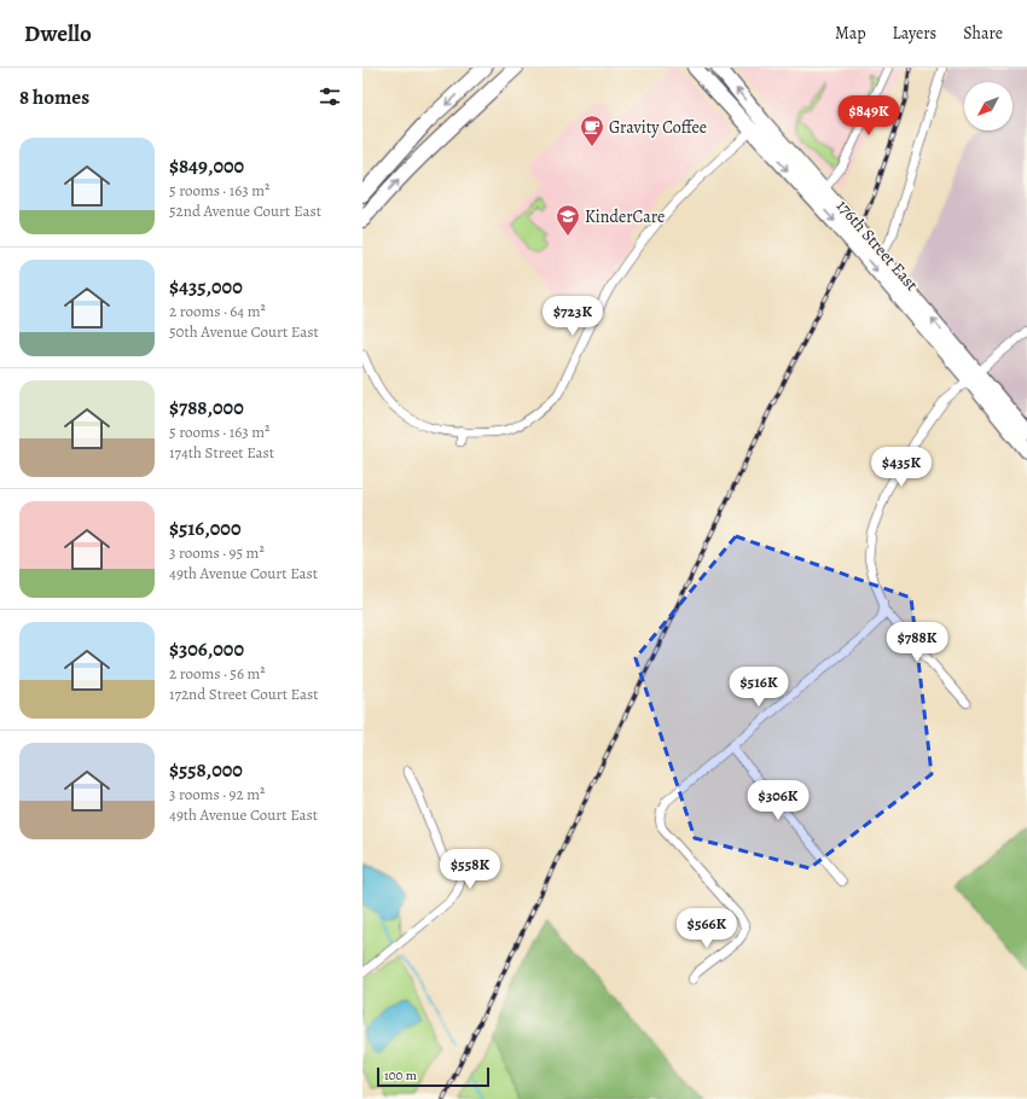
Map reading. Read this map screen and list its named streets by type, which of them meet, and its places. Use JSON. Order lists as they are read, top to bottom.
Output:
{
  "streets": {
    "main road": ["176th Street East"]
  },
  "places": {
    "cafe": ["Gravity Coffee"],
    "school or university": ["KinderCare"]
  },
  "scale_bar": "100 m",
  "north": "bottom left",
  "page": {
    "header": "Dwello",
    "nav": ["Map", "Layers", "Share"],
    "heading": "8 homes",
    "price": [
      "$849K",
      "$723K",
      "$435K",
      "$788K",
      "$516K",
      "$306K",
      "$558K",
      "$566K"
    ],
    "list": [
      {
        "name": "$849,000",
        "note": "5 rooms · 163 m² · 52nd Avenue Court East"
      },
      {
        "name": "$435,000",
        "note": "2 rooms · 64 m² · 50th Avenue Court East"
      },
      {
        "name": "$788,000",
        "note": "5 rooms · 163 m² · 174th Street East"
      },
      {
        "name": "$516,000",
        "note": "3 rooms · 95 m² · 49th Avenue Court East"
      },
      {
        "name": "$306,000",
        "note": "2 rooms · 56 m² · 172nd Street Court East"
      },
      {
        "name": "$558,000",
        "note": "3 rooms · 92 m² · 49th Avenue Court East"
      }
    ],
    "scale": "100 m"
  }
}
